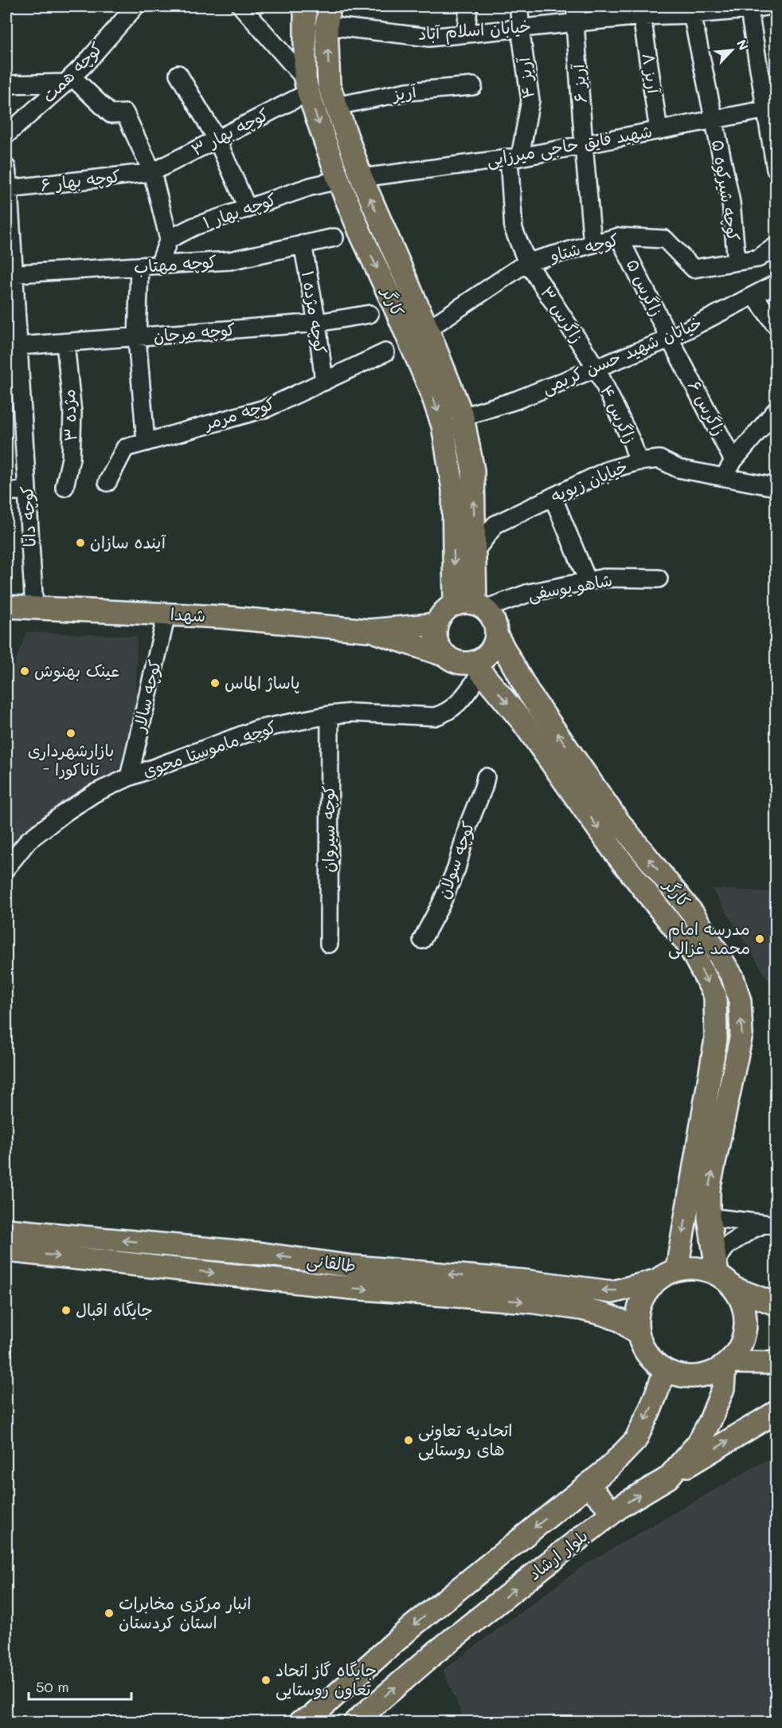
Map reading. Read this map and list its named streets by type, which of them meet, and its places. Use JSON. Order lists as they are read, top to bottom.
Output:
{
  "streets": {
    "main road": [
      "کارگر",
      "شهدا",
      "طالقانی",
      "بلوار ارشاد"
    ],
    "street": [
      "خیابان اسلام آباد",
      "کوچه همت",
      "آریز ۸",
      "آریز ۴",
      "آریز ۶",
      "آریز",
      "کوچه بهار ۳",
      "شهید فایق حاجی میرزایی",
      "کوچه بهار ۶",
      "کوچه شیرکوه ۵",
      "کوچه بهار ۱",
      "کوچه شتاو",
      "کوچه مهتاب",
      "زاگرس ۵",
      "کوچه مژده ۱",
      "زاگرس ۳",
      "کوچه مرجان",
      "خیابان شهید حسن کریمی",
      "زاگرس ۶",
      "کوچه مرمر",
      "زاگرس ۴",
      "مژده ۳",
      "خیابان زیویه",
      "کوچه دانا",
      "شاهو یوسفی",
      "کوچه سالار",
      "کوچه ماموستا محوی",
      "کوچه سیروان",
      "کوچه سولان"
    ]
  },
  "crossings": [
    ["خیابان اسلام آباد", "آریز ۸"],
    ["خیابان اسلام آباد", "آریز ۴"],
    ["خیابان اسلام آباد", "آریز ۶"],
    ["خیابان اسلام آباد", "کوچه شیرکوه ۵"],
    ["خیابان اسلام آباد", "کارگر"],
    ["آریز ۸", "شهید فایق حاجی میرزایی"],
    ["آریز ۴", "شهید فایق حاجی میرزایی"],
    ["آریز ۴", "کوچه شتاو"],
    ["آریز ۴", "زاگرس ۳"],
    ["آریز ۶", "شهید فایق حاجی میرزایی"],
    ["آریز ۶", "کوچه شتاو"],
    ["آریز", "کارگر"],
    ["کوچه بهار ۳", "کوچه بهار ۶"],
    ["کوچه بهار ۳", "کارگر"],
    ["شهید فایق حاجی میرزایی", "کوچه شیرکوه ۵"],
    ["شهید فایق حاجی میرزایی", "کارگر"],
    ["کوچه بهار ۶", "کوچه دانا"],
    ["کوچه شیرکوه ۵", "کوچه شتاو"],
    ["کوچه بهار ۱", "کارگر"],
    ["کوچه شتاو", "زاگرس ۵"],
    ["کوچه شتاو", "کارگر"],
    ["کوچه شتاو", "زاگرس ۳"],
    ["کوچه مهتاب", "کوچه مژده ۱"],
    ["کوچه مهتاب", "کوچه دانا"],
    ["زاگرس ۵", "خیابان شهید حسن کریمی"],
    ["زاگرس ۵", "زاگرس ۶"],
    ["کارگر", "خیابان شهید حسن کریمی"],
    ["کارگر", "خیابان زیویه"],
    ["کارگر", "شاهو یوسفی"],
    ["کارگر", "کوچه ماموستا محوی"],
    ["کارگر", "طالقانی"],
    ["کارگر", "بلوار ارشاد"],
    ["کوچه مژده ۱", "کوچه مرجان"],
    ["کوچه مژده ۱", "کوچه مرمر"],
    ["زاگرس ۳", "خیابان شهید حسن کریمی"],
    ["زاگرس ۳", "زاگرس ۴"],
    ["کوچه مرجان", "مژده ۳"],
    ["کوچه مرجان", "کوچه دانا"],
    ["خیابان شهید حسن کریمی", "زاگرس ۶"],
    ["خیابان شهید حسن کریمی", "زاگرس ۴"],
    ["زاگرس ۴", "خیابان زیویه"],
    ["کوچه دانا", "شهدا"],
    ["شاهو یوسفی", "کوچه ماموستا محوی"],
    ["شهدا", "کوچه سالار"],
    ["کوچه سالار", "کوچه ماموستا محوی"],
    ["کوچه ماموستا محوی", "کوچه سیروان"],
    ["طالقانی", "بلوار ارشاد"]
  ],
  "places": [
    "آینده سازان",
    "عینک بهنوش",
    "پاساژ الماس",
    "بازارشهرداری - تاناکورا",
    "مدرسه امام محمد غزالی",
    "جایگاه اقبال",
    "اتحادیه تعاونی های روستایی",
    "انبار مرکزی مخابرات استان کردستان",
    "جایگاه گاز اتحاد تعاون روستایی"
  ],
  "scale_bar": "50 m",
  "north": "top right"
}
